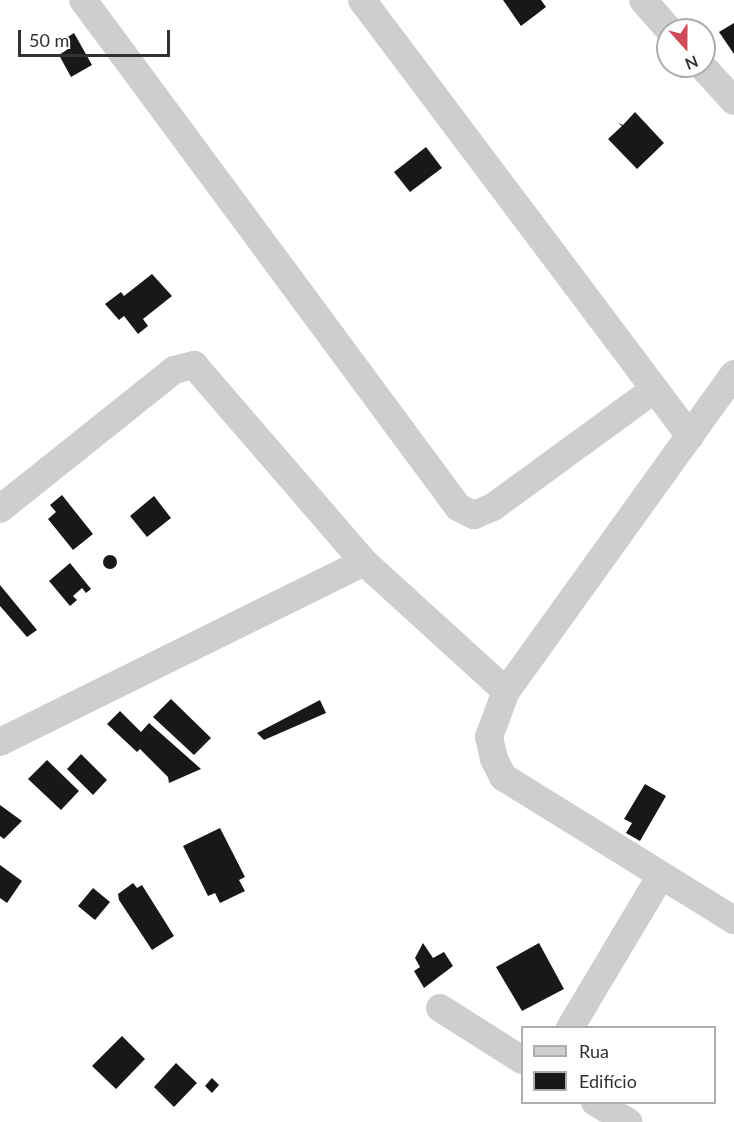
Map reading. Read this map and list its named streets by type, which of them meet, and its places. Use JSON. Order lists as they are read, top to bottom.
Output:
{
  "legend": ["Rua", "Edifício"],
  "scale_bar": "50 m",
  "north": "bottom"
}
